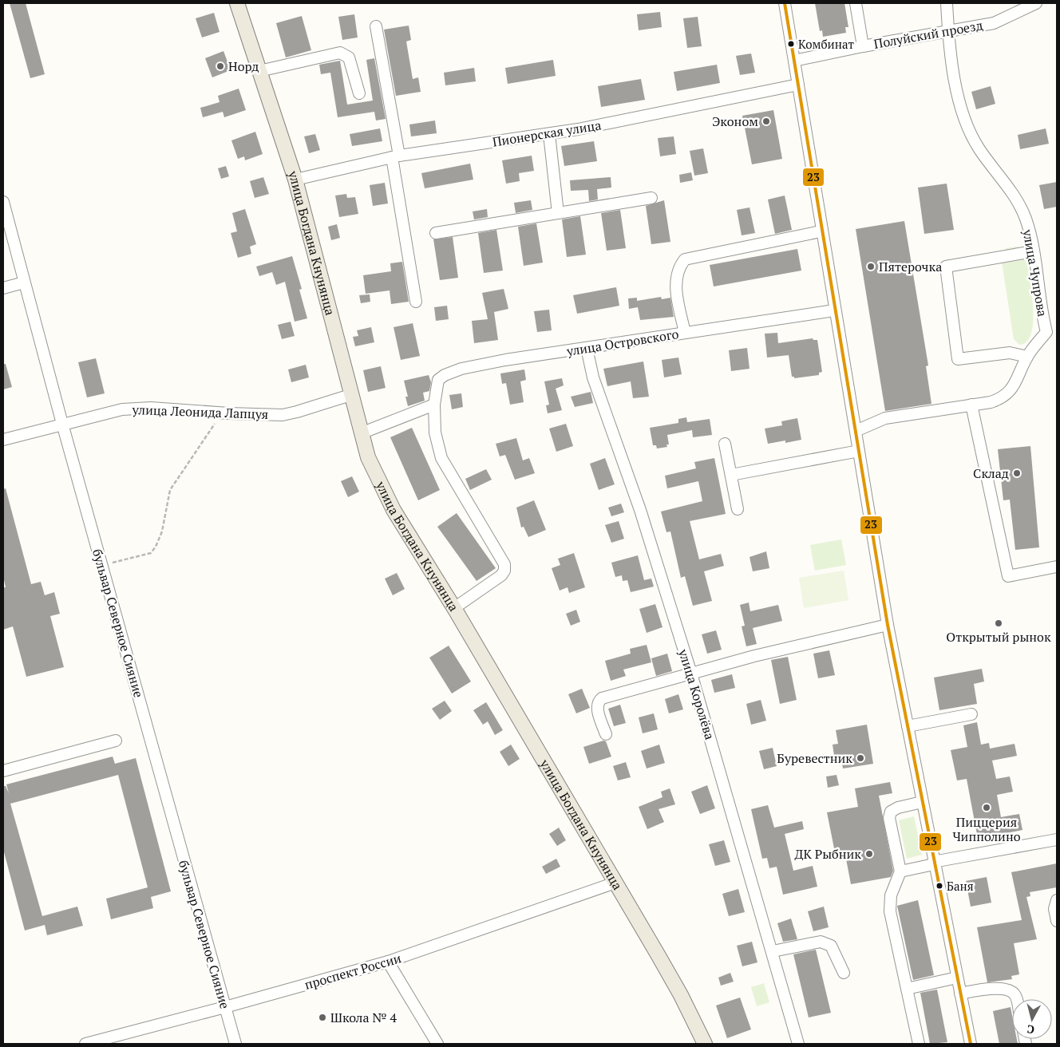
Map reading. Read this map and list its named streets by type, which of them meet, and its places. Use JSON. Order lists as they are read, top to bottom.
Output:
{
  "streets": {
    "main road": ["улица Богдана Кнунянца"],
    "street": [
      "Полуйский проезд",
      "Пионерская улица",
      "улица Чупрова",
      "улица Островского",
      "улица Леонида Лапцуя",
      "бульвар Северное Сияние",
      "улица Королёва",
      "проспект России"
    ]
  },
  "crossings": [
    ["Полуйский проезд", "улица Чупрова"],
    ["Пионерская улица", "улица Богдана Кнунянца"],
    ["улица Богдана Кнунянца", "улица Леонида Лапцуя"],
    ["улица Богдана Кнунянца", "проспект России"],
    ["улица Островского", "улица Королёва"],
    ["улица Леонида Лапцуя", "бульвар Северное Сияние"],
    ["бульвар Северное Сияние", "проспект России"]
  ],
  "places": [
    "Комбинат",
    "Норд",
    "Эконом",
    "Пятерочка",
    "Склад",
    "Открытый рынок",
    "Буревестник",
    "Пиццерия Чипполино",
    "ДК Рыбник",
    "Баня",
    "Школа № 4"
  ],
  "lines": ["transit line 23"],
  "north": "bottom"
}
